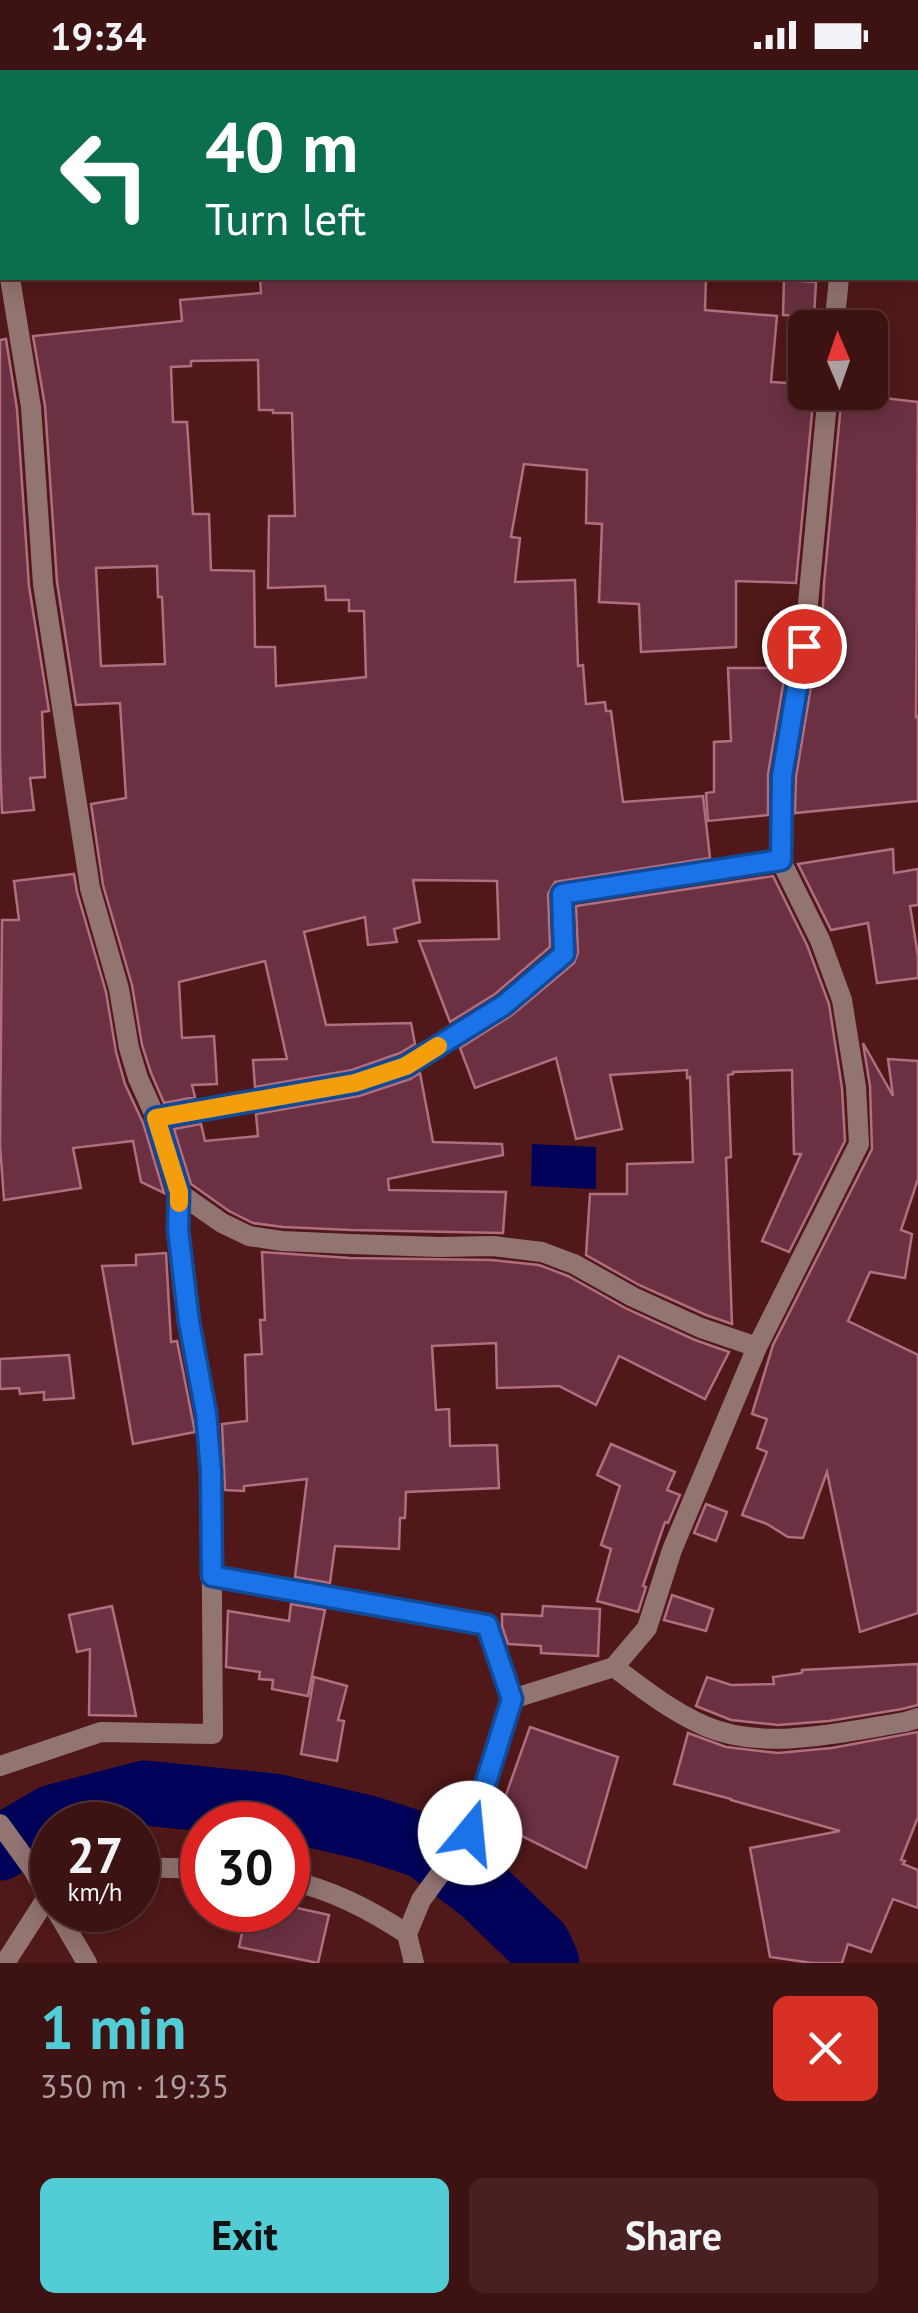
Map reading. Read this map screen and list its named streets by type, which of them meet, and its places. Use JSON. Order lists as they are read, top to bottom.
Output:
{
  "north": "top",
  "page": {
    "status": "19:34",
    "turn": ["40 m", "Turn left"],
    "speed": "27 km/h",
    "limit": "30",
    "heading": ["1 min", "350 m · 19:35"],
    "buttons": ["Exit", "Share"]
  }
}
